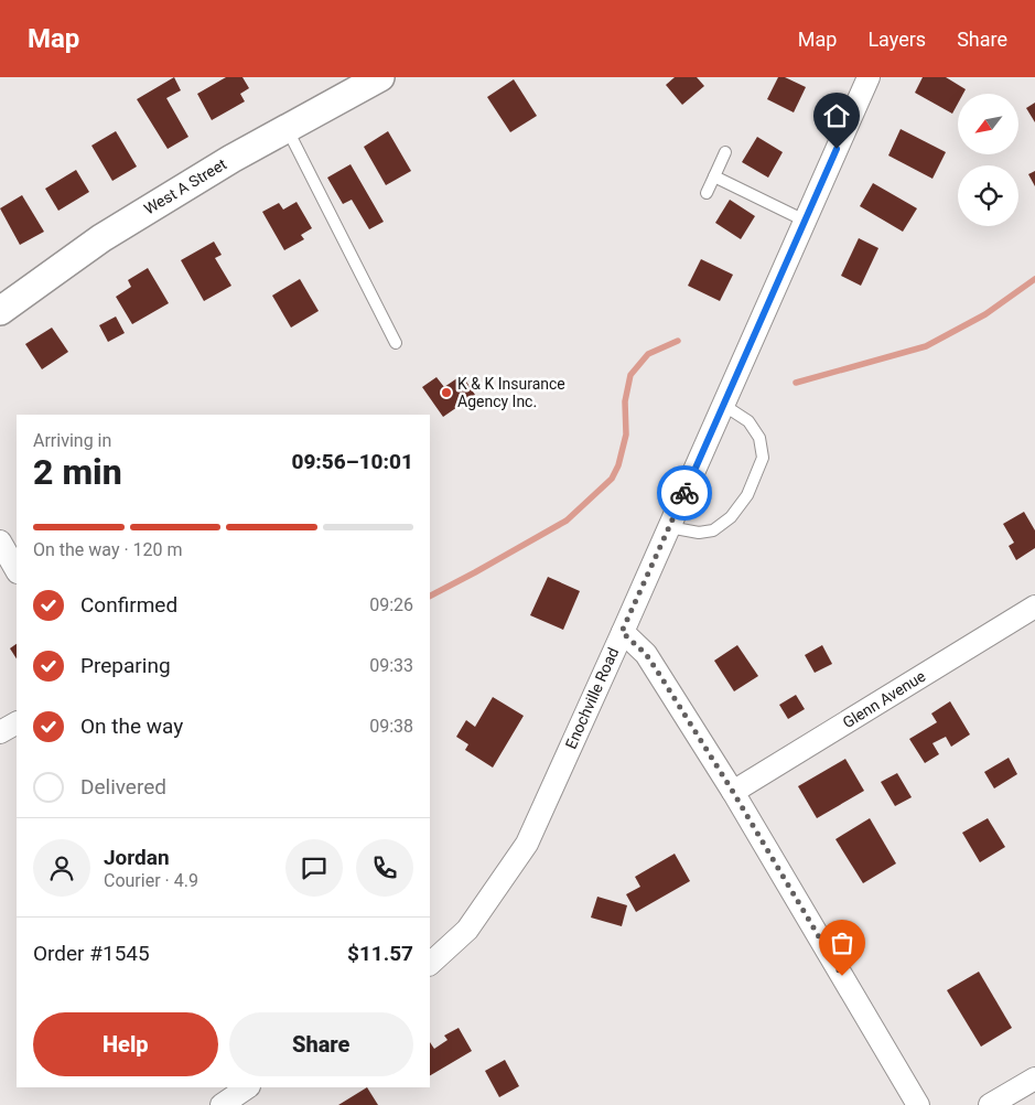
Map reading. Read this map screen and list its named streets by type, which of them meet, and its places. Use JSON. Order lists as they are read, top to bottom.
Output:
{
  "streets": {
    "street": ["West A Street", "Enochville Road", "Glenn Avenue"]
  },
  "places": ["K & K Insurance Agency Inc."],
  "north": "bottom left",
  "page": {
    "header": "Map",
    "nav": ["Map", "Layers", "Share"],
    "heading": ["2 min", "Arriving in", "09:56–10:01"],
    "panel": [
      "Jordan",
      "Courier · 4.9",
      "Order #1545",
      "$11.57"
    ],
    "bar": "On the way · 120 m",
    "list": [
      ["Confirmed", "09:26"],
      ["Preparing", "09:33"],
      ["On the way", "09:38"],
      "Delivered"
    ],
    "buttons": ["Help", "Share"]
  }
}
